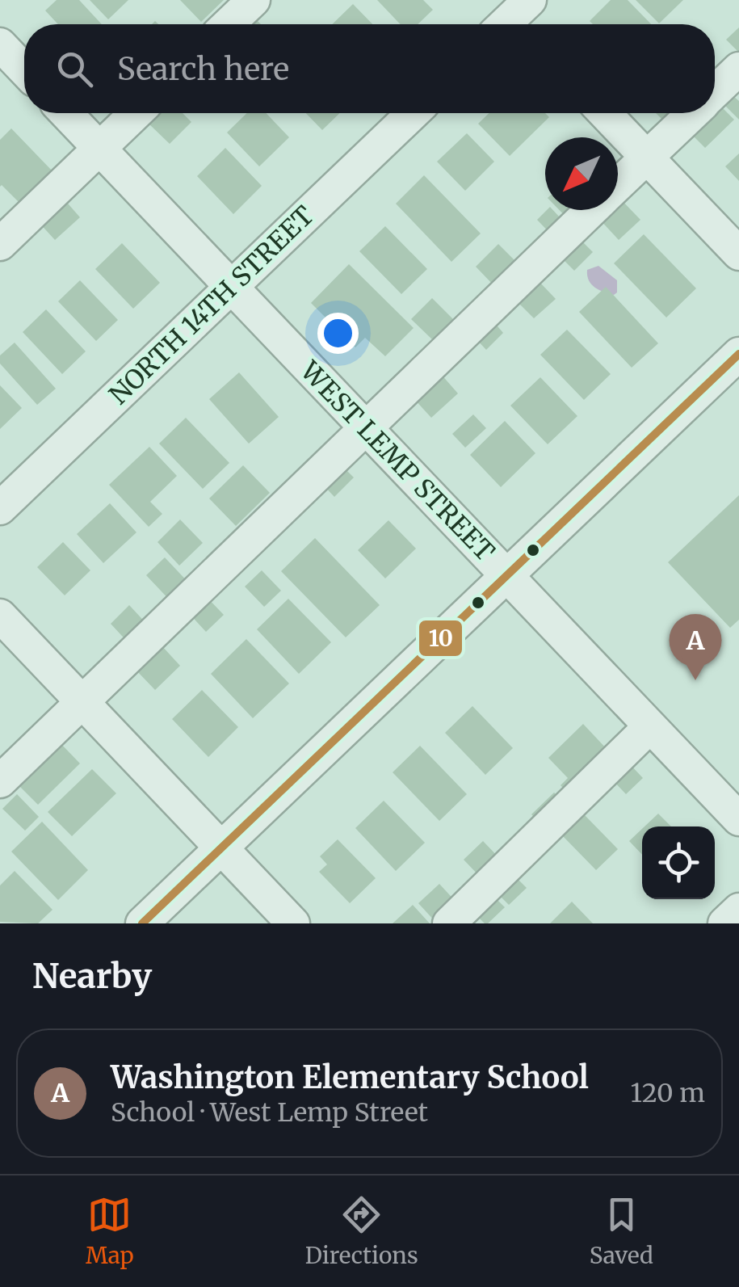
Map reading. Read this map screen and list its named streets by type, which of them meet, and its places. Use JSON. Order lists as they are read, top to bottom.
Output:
{
  "streets": {
    "street": ["NORTH 14TH STREET", "WEST LEMP STREET"]
  },
  "crossings": [
    ["NORTH 14TH STREET", "WEST LEMP STREET"]
  ],
  "lines": ["transit line 10"],
  "north": "bottom left",
  "page": {
    "search": "Search here",
    "pins": "A",
    "heading": "Nearby",
    "list": [
      {
        "mark": "A",
        "name": "Washington Elementary School",
        "note": "School · West Lemp Street",
        "value": "120 m"
      }
    ],
    "nav": ["Map", "Directions", "Saved"]
  }
}
